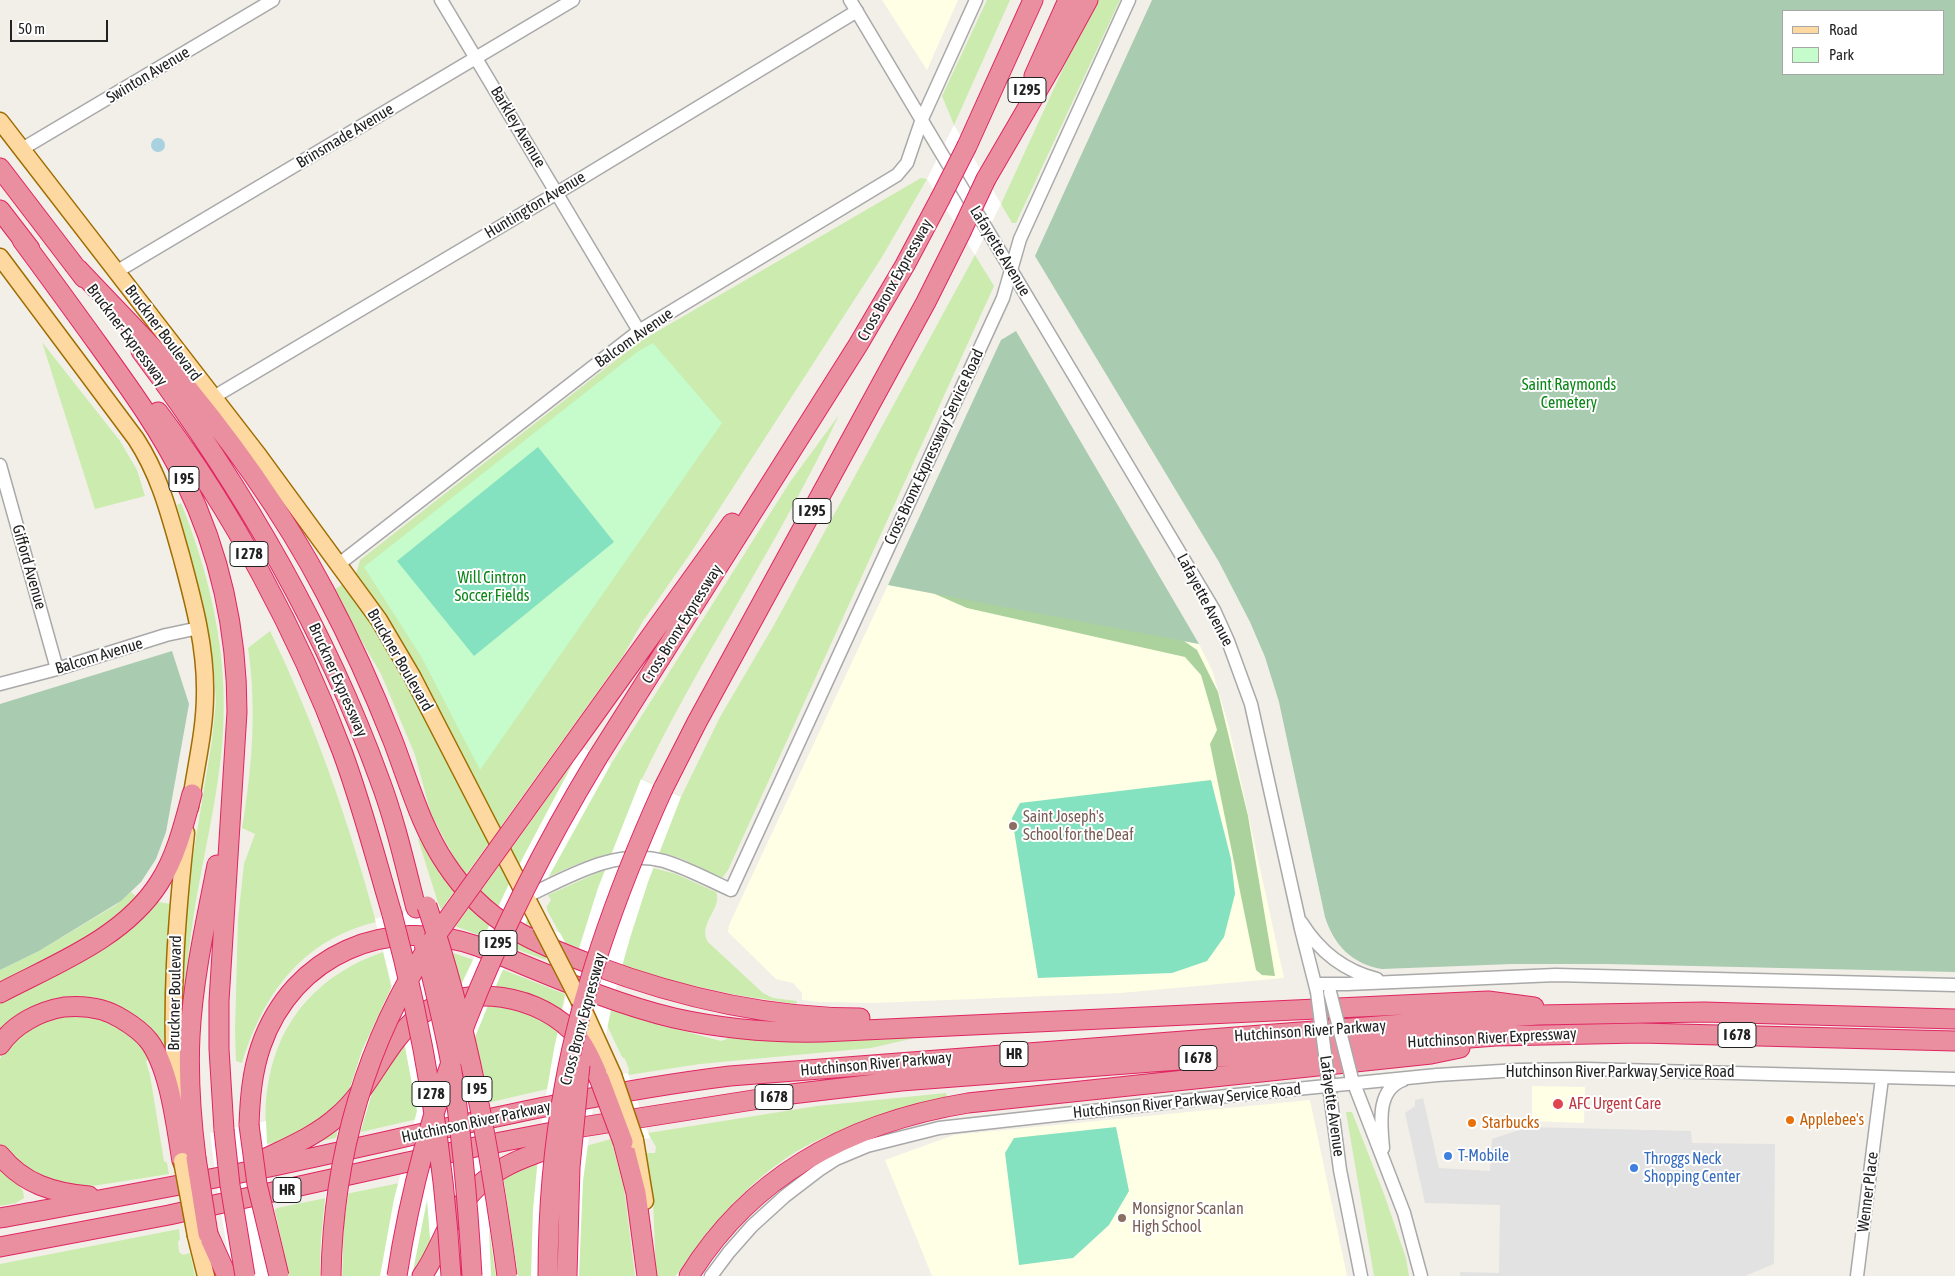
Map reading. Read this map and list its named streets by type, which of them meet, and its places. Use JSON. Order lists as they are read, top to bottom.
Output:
{
  "streets": {
    "highway": [
      "I 295",
      "Cross Bronx Expressway",
      "Bruckner Expressway",
      "I 95",
      "I 278",
      "Hutchinson River Parkway",
      "I 678",
      "Hutchinson River Expressway",
      "HR"
    ],
    "main road": ["Bruckner Boulevard"],
    "street": [
      "Swinton Avenue",
      "Barkley Avenue",
      "Brinsmade Avenue",
      "Huntington Avenue",
      "Lafayette Avenue",
      "Balcom Avenue",
      "Cross Bronx Expressway Service Road",
      "Gifford Avenue",
      "Hutchinson River Parkway Service Road",
      "Wenner Place"
    ]
  },
  "crossings": [
    ["Swinton Avenue", "Bruckner Boulevard"],
    ["Barkley Avenue", "Brinsmade Avenue"],
    ["Barkley Avenue", "Huntington Avenue"],
    ["Barkley Avenue", "Balcom Avenue"],
    ["Brinsmade Avenue", "Bruckner Boulevard"],
    ["Huntington Avenue", "Lafayette Avenue"],
    ["Huntington Avenue", "Bruckner Boulevard"],
    ["Lafayette Avenue", "Balcom Avenue"],
    ["Lafayette Avenue", "Cross Bronx Expressway Service Road"],
    ["Lafayette Avenue", "Hutchinson River Parkway Service Road"],
    ["Bruckner Boulevard", "Balcom Avenue"],
    ["Bruckner Boulevard", "Cross Bronx Expressway Service Road"],
    ["Bruckner Expressway", "I 95"],
    ["Bruckner Expressway", "I 278"],
    ["Balcom Avenue", "Gifford Avenue"],
    ["I 95", "I 278"],
    ["Hutchinson River Parkway", "Hutchinson River Expressway"],
    ["Hutchinson River Parkway Service Road", "Wenner Place"]
  ],
  "parks": ["Saint Raymonds Cemetery", "Will Cintron Soccer Fields"],
  "places": [
    "Saint Joseph's School for the Deaf",
    "AFC Urgent Care",
    "Applebee's",
    "Starbucks",
    "T-Mobile",
    "Throggs Neck Shopping Center",
    "Monsignor Scanlan High School"
  ],
  "legend": ["Road", "Park"],
  "scale_bar": "50 m"
}
